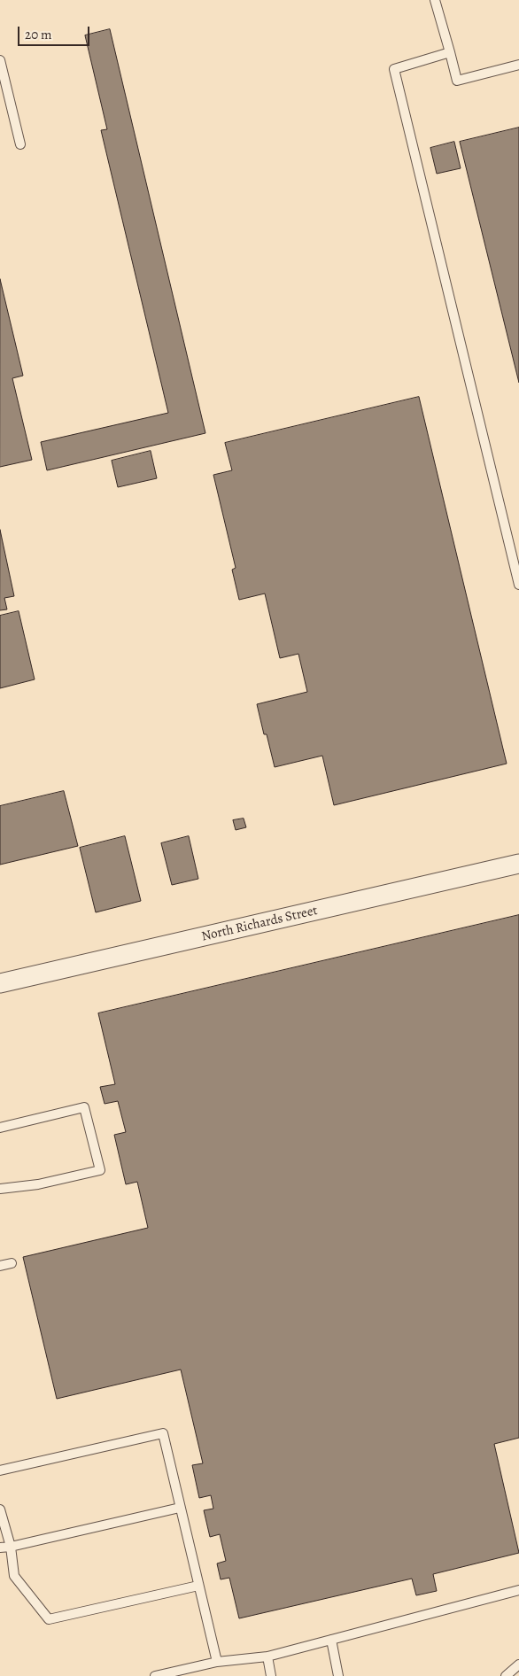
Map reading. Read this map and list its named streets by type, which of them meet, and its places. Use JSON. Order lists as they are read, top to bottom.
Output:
{
  "streets": {
    "street": ["North Richards Street"]
  },
  "scale_bar": "20 m"
}
